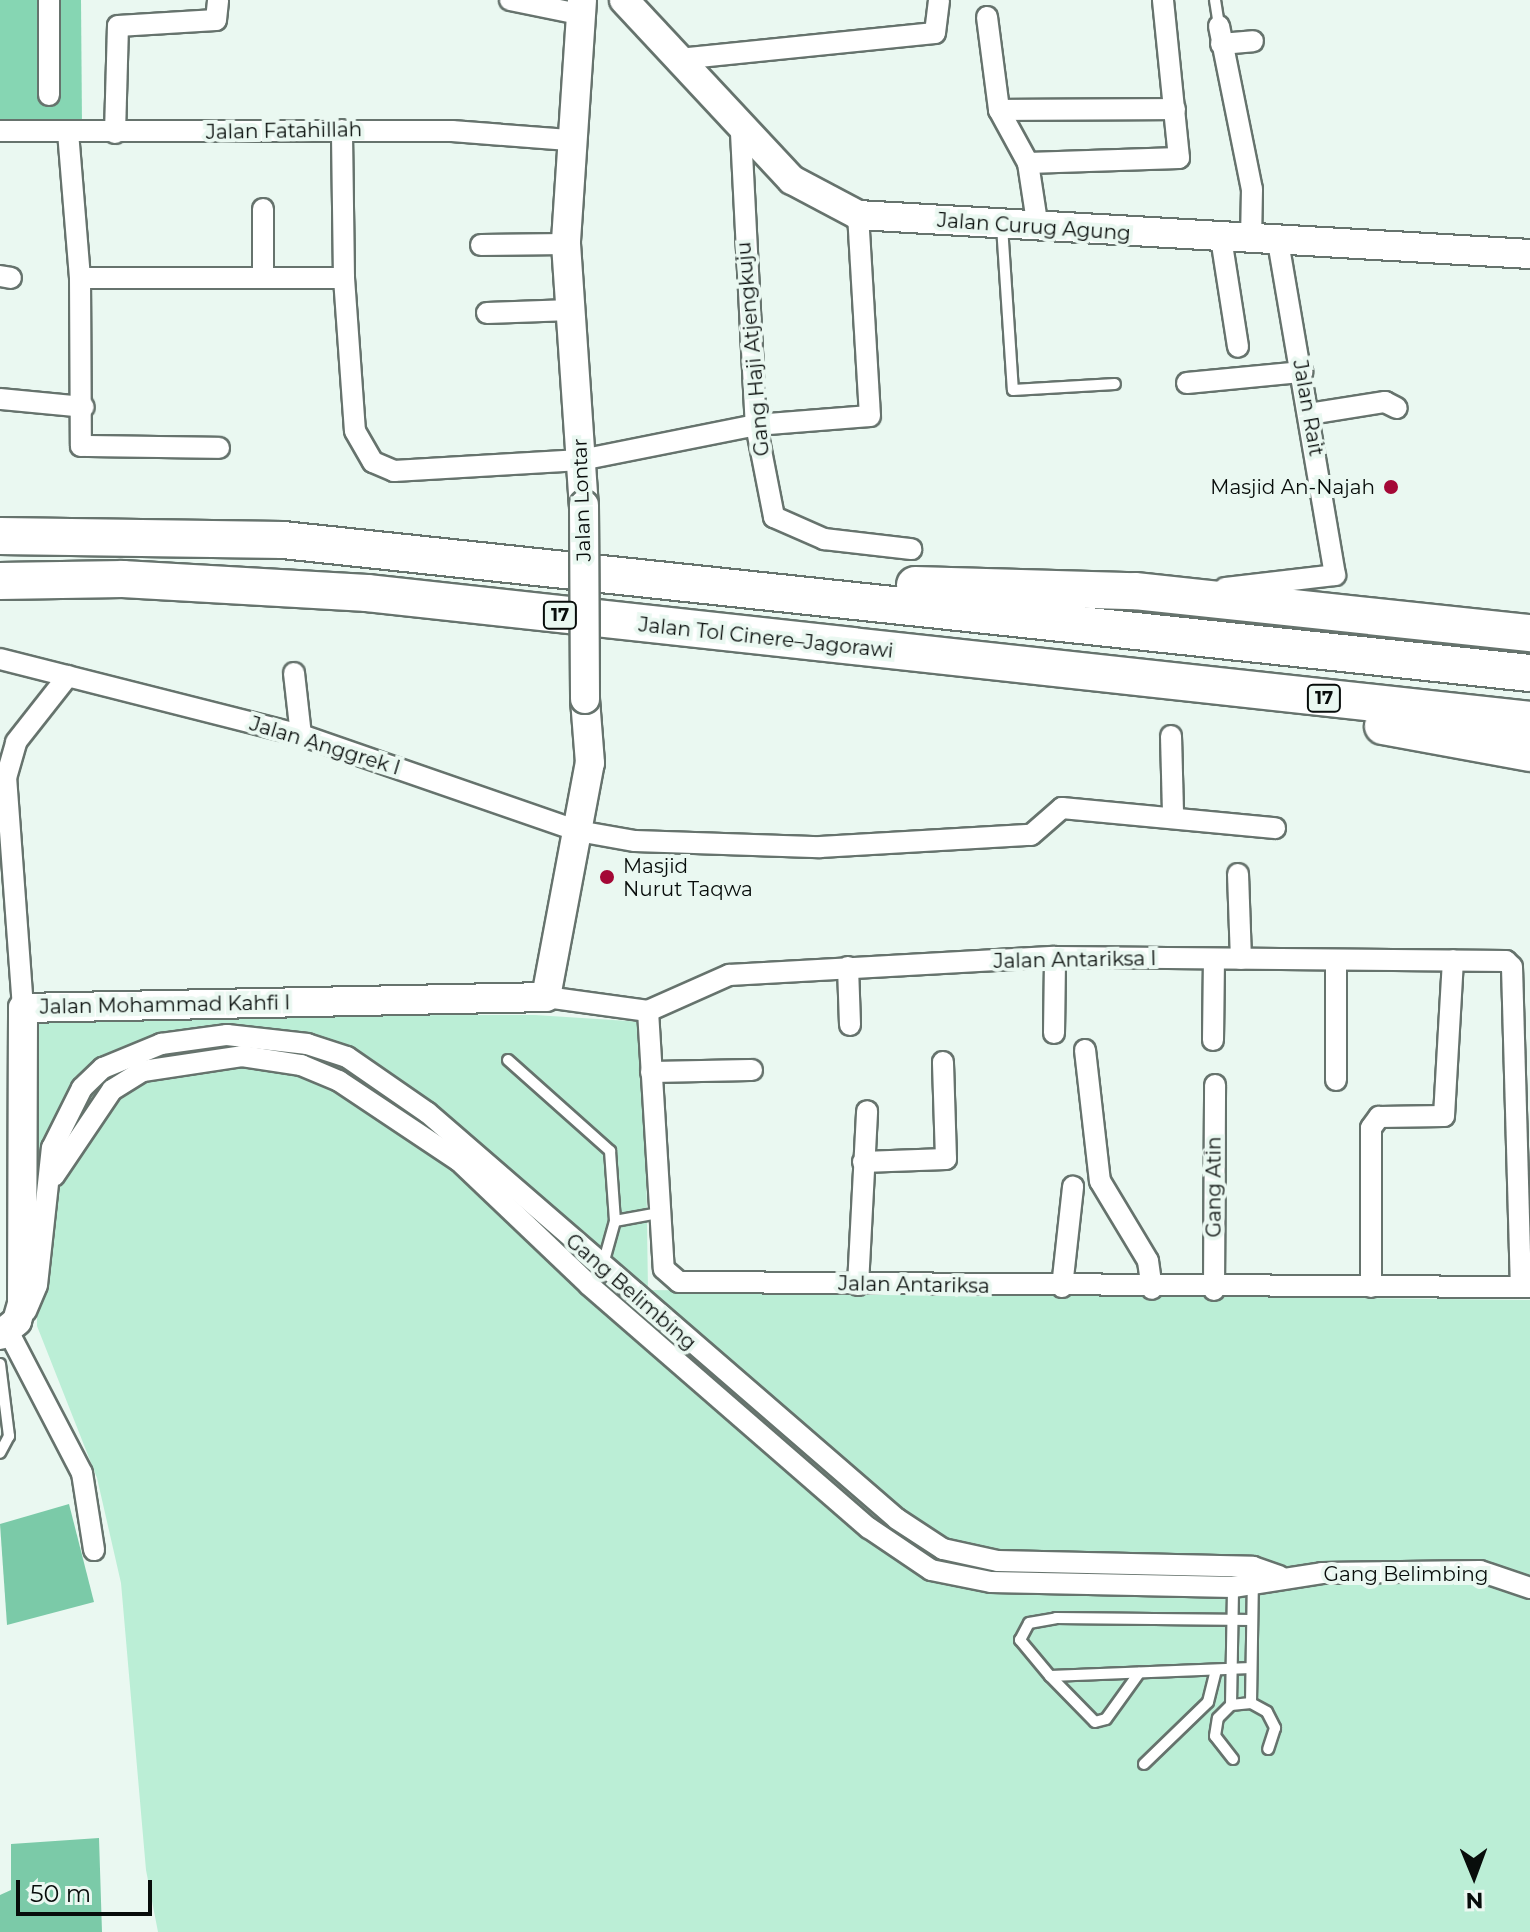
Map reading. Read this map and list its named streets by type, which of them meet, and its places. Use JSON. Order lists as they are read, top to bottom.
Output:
{
  "streets": {
    "highway": ["17", "Jalan Tol Cinere–Jagorawi"],
    "street": [
      "Jalan Fatahillah",
      "Jalan Curug Agung",
      "Gang Haji Atjengkuju",
      "Jalan Rait",
      "Jalan Lontar",
      "Jalan Anggrek I",
      "Jalan Antariksa I",
      "Jalan Mohammad Kahfi I",
      "Gang Atin",
      "Jalan Antariksa",
      "Gang Belimbing"
    ]
  },
  "crossings": [
    ["Jalan Fatahillah", "Jalan Lontar"],
    ["Jalan Curug Agung", "Gang Haji Atjengkuju"],
    ["Jalan Curug Agung", "Jalan Rait"],
    ["Jalan Lontar", "Jalan Anggrek I"],
    ["Jalan Lontar", "Jalan Mohammad Kahfi I"],
    ["Jalan Antariksa I", "Jalan Antariksa"],
    ["Jalan Mohammad Kahfi I", "Gang Belimbing"],
    ["Gang Atin", "Jalan Antariksa"]
  ],
  "places": ["Masjid An-Najah", "Masjid Nurut Taqwa"],
  "scale_bar": "50 m",
  "north": "bottom"
}
